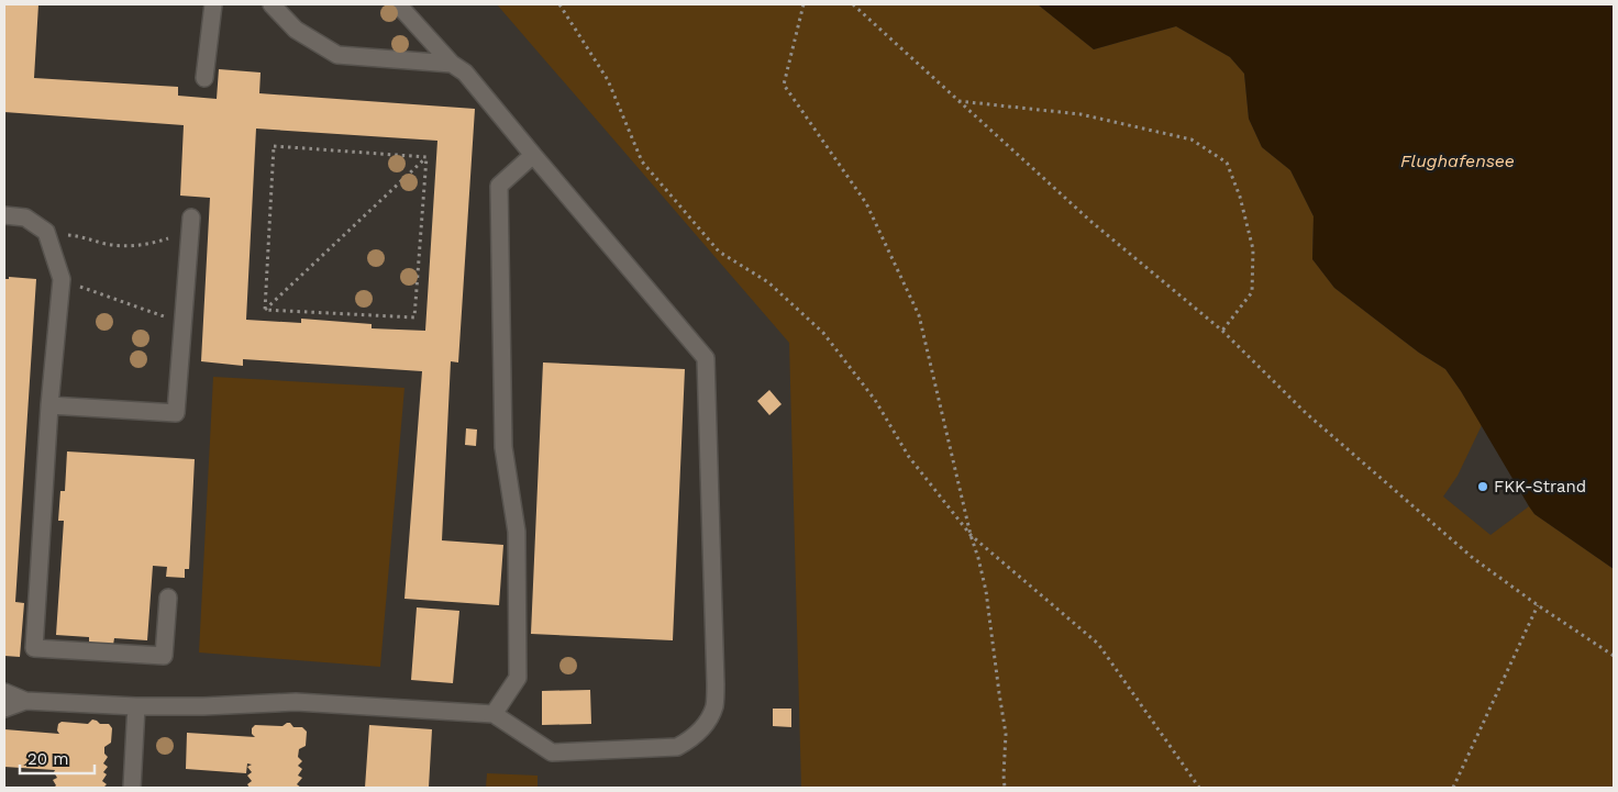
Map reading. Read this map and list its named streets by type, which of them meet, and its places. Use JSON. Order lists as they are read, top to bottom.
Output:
{
  "water": ["Flughafensee"],
  "places": ["FKK-Strand"],
  "scale_bar": "20 m"
}
